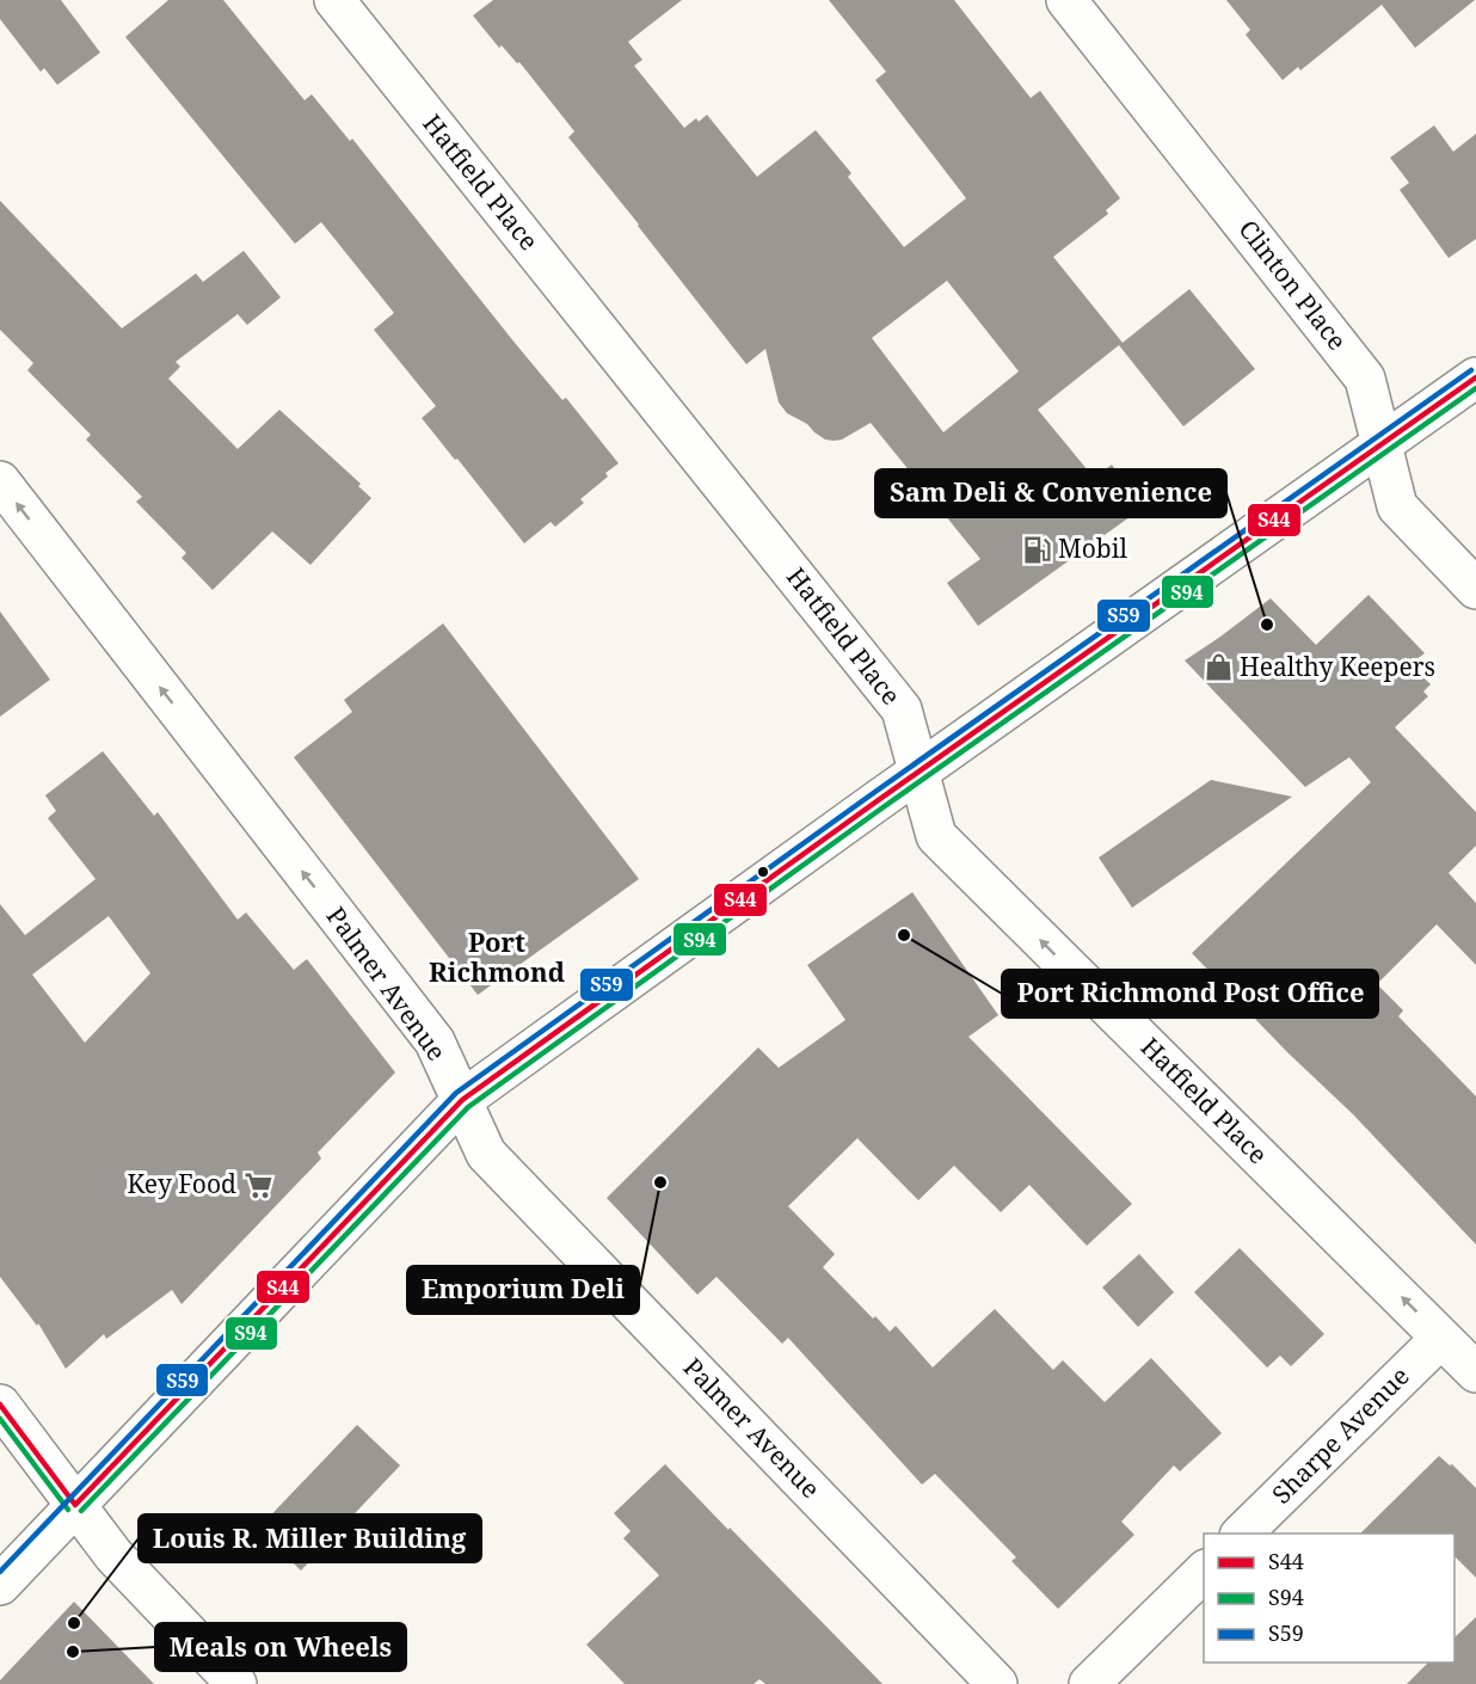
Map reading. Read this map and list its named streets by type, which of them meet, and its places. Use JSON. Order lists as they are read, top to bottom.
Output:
{
  "streets": {
    "street": [
      "Hatfield Place",
      "Clinton Place",
      "Palmer Avenue",
      "Sharpe Avenue"
    ]
  },
  "crossings": [
    ["Hatfield Place", "Sharpe Avenue"]
  ],
  "one_way": ["Hatfield Place", "Palmer Avenue"],
  "districts": ["Port Richmond"],
  "places": {
    "fuel station": ["Mobil"],
    "other": [
      "Sam Deli & Convenience",
      "Port Richmond Post Office",
      "Emporium Deli",
      "Louis R. Miller Building",
      "Meals on Wheels"
    ],
    "shop": ["Healthy Keepers"],
    "supermarket": ["Key Food"]
  },
  "lines": ["transit line S59", "transit line S44", "transit line S94"],
  "legend": ["S44", "S94", "S59"]
}
